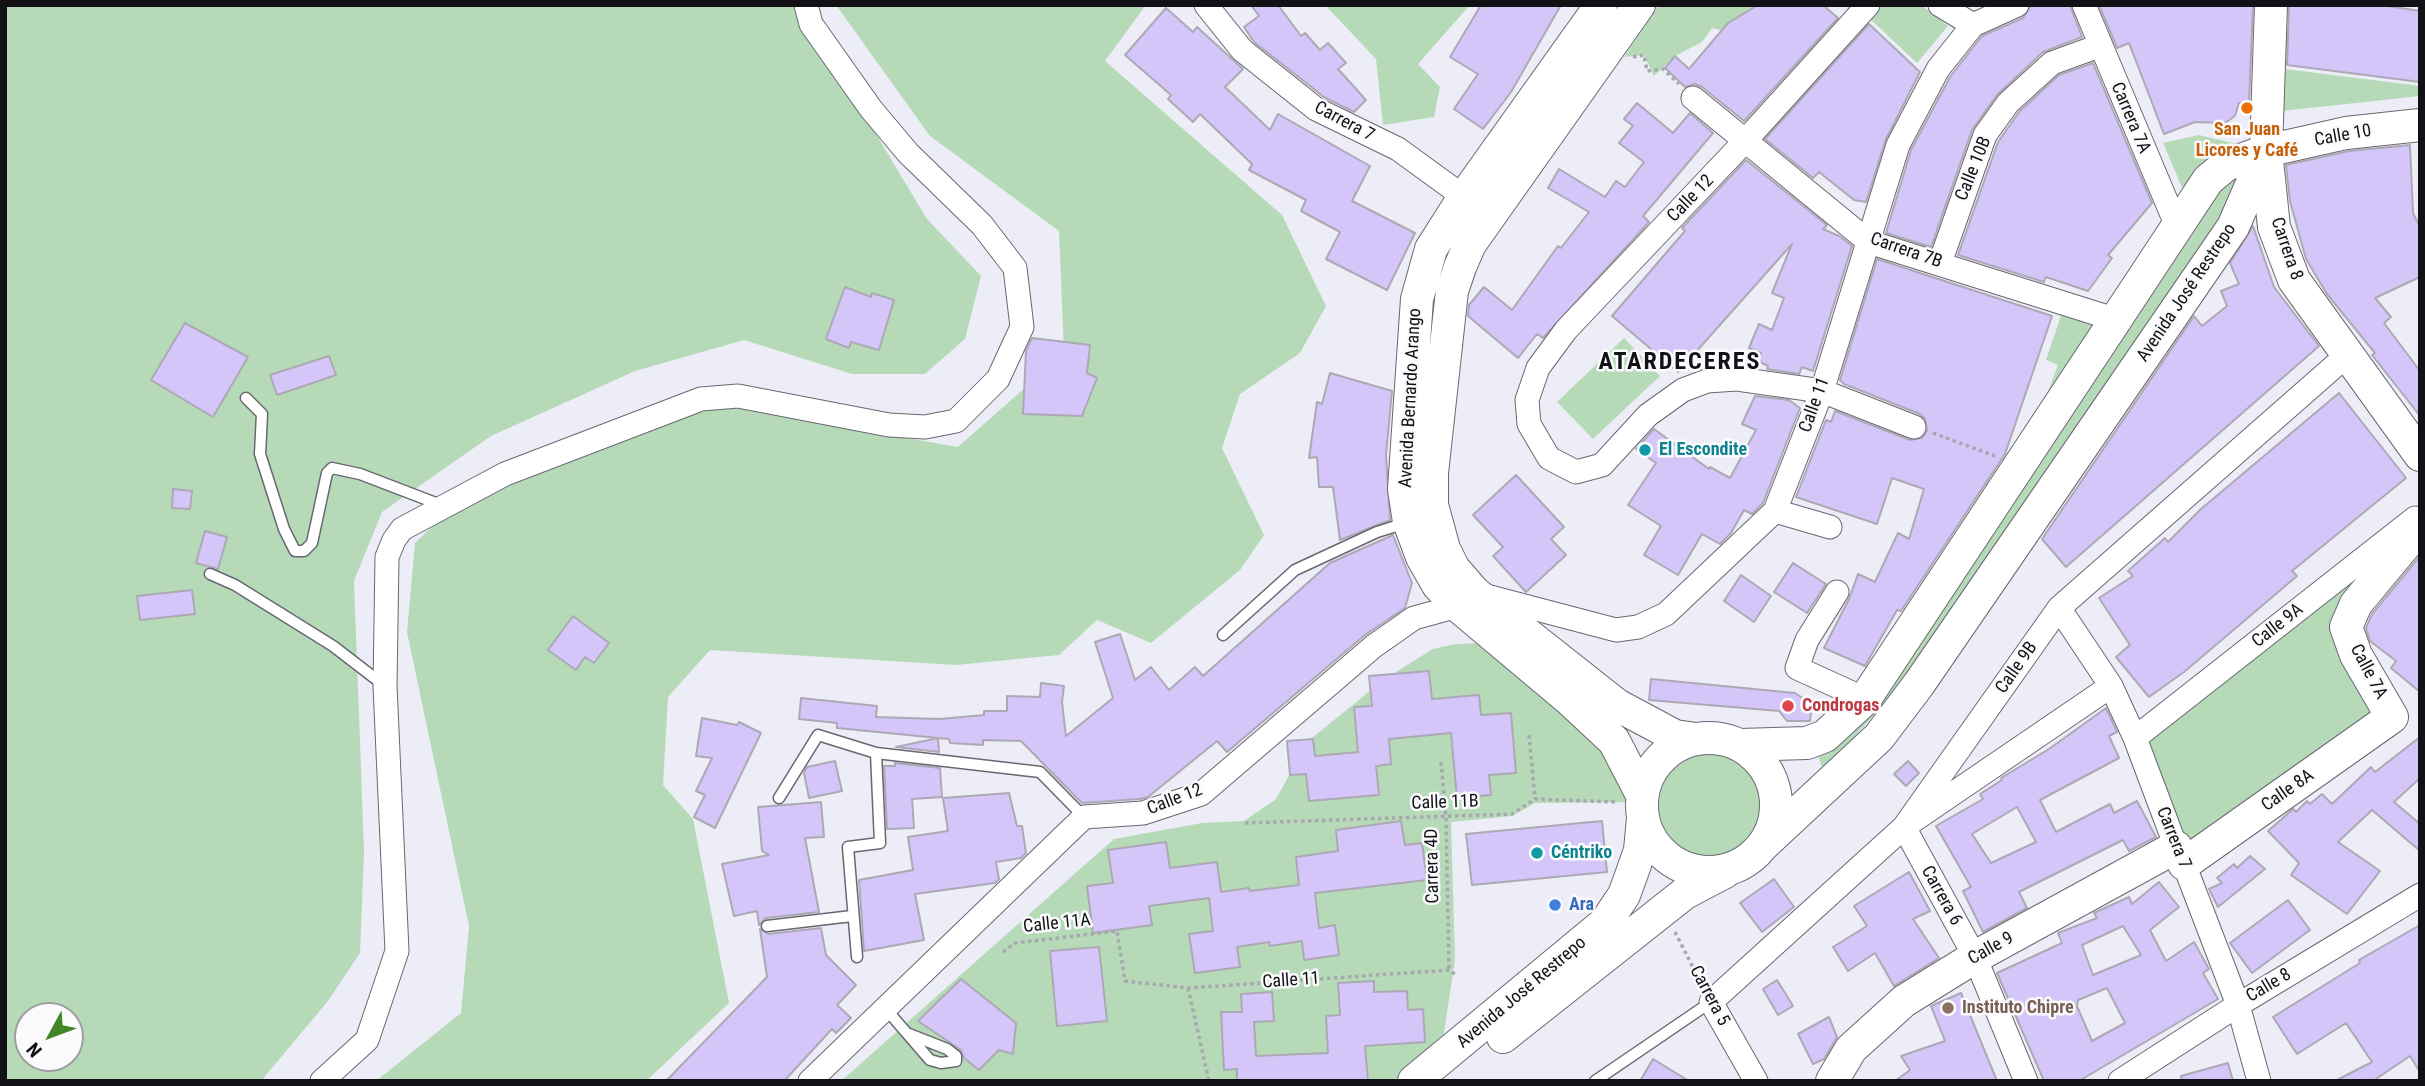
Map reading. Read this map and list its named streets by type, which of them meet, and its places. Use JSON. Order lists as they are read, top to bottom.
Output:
{
  "streets": {
    "main road": [
      "Calle 10",
      "Carrera 8",
      "Avenida José Restrepo",
      "Avenida Bernardo Arango",
      "Calle 7A",
      "Calle 8A",
      "Calle 9"
    ],
    "street": [
      "Carrera 7A",
      "Carrera 7",
      "Calle 10B",
      "Calle 12",
      "Carrera 7B",
      "Calle 11",
      "Calle 9A",
      "Calle 9B",
      "Carrera 6",
      "Calle 8",
      "Carrera 5"
    ],
    "path": ["Calle 11B", "Carrera 4D", "Calle 11A"]
  },
  "crossings": [
    ["Carrera 7A", "Calle 10B"],
    ["Carrera 7", "Avenida Bernardo Arango"],
    ["Carrera 7", "Calle 9A"],
    ["Carrera 7", "Calle 9B"],
    ["Carrera 7", "Calle 8A"],
    ["Carrera 7", "Calle 9"],
    ["Carrera 7", "Calle 8"],
    ["Calle 10", "Carrera 8"],
    ["Calle 10", "Avenida José Restrepo"],
    ["Calle 10B", "Carrera 7B"],
    ["Calle 12", "Carrera 7B"],
    ["Calle 12", "Avenida Bernardo Arango"],
    ["Calle 12", "Calle 11"],
    ["Carrera 8", "Avenida José Restrepo"],
    ["Carrera 8", "Calle 9B"],
    ["Carrera 7B", "Calle 11"],
    ["Avenida José Restrepo", "Avenida Bernardo Arango"],
    ["Avenida José Restrepo", "Calle 11B"],
    ["Avenida José Restrepo", "Carrera 5"],
    ["Avenida Bernardo Arango", "Calle 11"],
    ["Avenida Bernardo Arango", "Calle 11B"],
    ["Calle 11", "Carrera 4D"],
    ["Calle 11", "Calle 11A"],
    ["Calle 9B", "Carrera 6"],
    ["Calle 9B", "Carrera 5"],
    ["Calle 7A", "Calle 8A"],
    ["Calle 8A", "Calle 9"],
    ["Calle 11B", "Carrera 4D"],
    ["Carrera 6", "Calle 9"]
  ],
  "districts": ["ATARDECERES"],
  "places": [
    "San Juan Licores y Café",
    "El Escondite",
    "Condrogas",
    "Céntriko",
    "Ara",
    "Instituto Chipre"
  ],
  "north": "bottom left"
}
